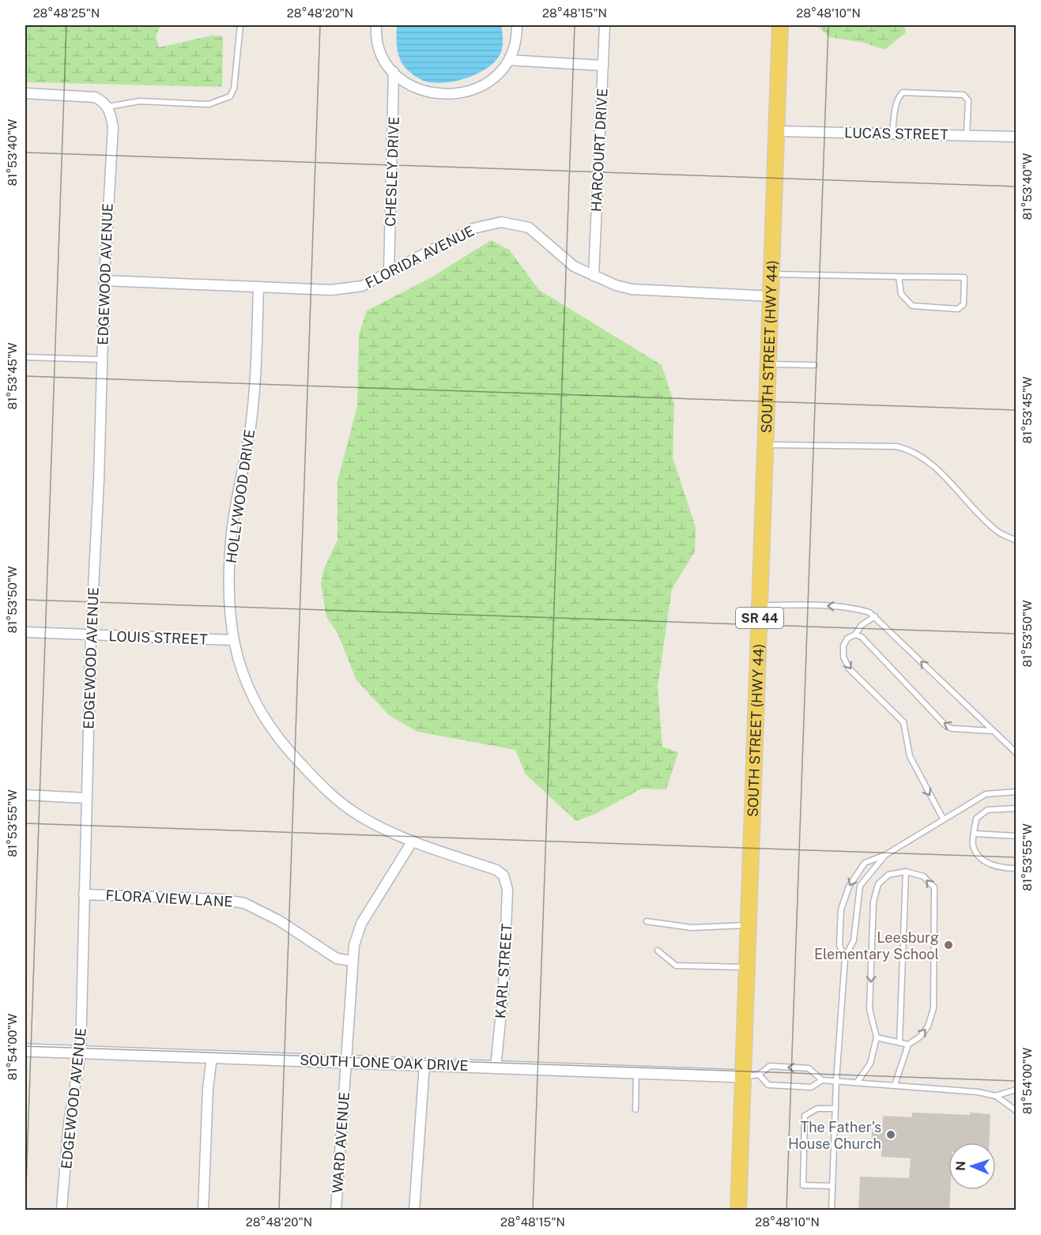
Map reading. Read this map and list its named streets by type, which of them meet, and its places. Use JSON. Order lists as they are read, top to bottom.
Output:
{
  "streets": {
    "main road": ["SOUTH STREET (HWY 44)", "SR 44"],
    "street": [
      "LUCAS STREET",
      "HARCOURT DRIVE",
      "CHESLEY DRIVE",
      "FLORIDA AVENUE",
      "EDGEWOOD AVENUE",
      "HOLLYWOOD DRIVE",
      "LOUIS STREET",
      "FLORA VIEW LANE",
      "KARL STREET",
      "SOUTH LONE OAK DRIVE",
      "WARD AVENUE"
    ]
  },
  "crossings": [
    ["LUCAS STREET", "SOUTH STREET (HWY 44)"],
    ["HARCOURT DRIVE", "FLORIDA AVENUE"],
    ["CHESLEY DRIVE", "FLORIDA AVENUE"],
    ["FLORIDA AVENUE", "EDGEWOOD AVENUE"],
    ["FLORIDA AVENUE", "SOUTH STREET (HWY 44)"],
    ["FLORIDA AVENUE", "HOLLYWOOD DRIVE"],
    ["EDGEWOOD AVENUE", "LOUIS STREET"],
    ["EDGEWOOD AVENUE", "FLORA VIEW LANE"],
    ["EDGEWOOD AVENUE", "SOUTH LONE OAK DRIVE"],
    ["SOUTH STREET (HWY 44)", "SOUTH LONE OAK DRIVE"],
    ["HOLLYWOOD DRIVE", "LOUIS STREET"],
    ["HOLLYWOOD DRIVE", "KARL STREET"],
    ["HOLLYWOOD DRIVE", "WARD AVENUE"],
    ["FLORA VIEW LANE", "WARD AVENUE"],
    ["KARL STREET", "SOUTH LONE OAK DRIVE"],
    ["SOUTH LONE OAK DRIVE", "WARD AVENUE"]
  ],
  "places": ["Leesburg Elementary School", "The Father's House Church"],
  "north": "left",
  "coordinates": [
    "28°48'25\"N",
    "28°48'20\"N",
    "28°48'15\"N",
    "28°48'10\"N",
    "81°53'40\"W",
    "81°53'45\"W",
    "81°53'50\"W",
    "81°53'55\"W",
    "81°54'00\"W"
  ]
}
